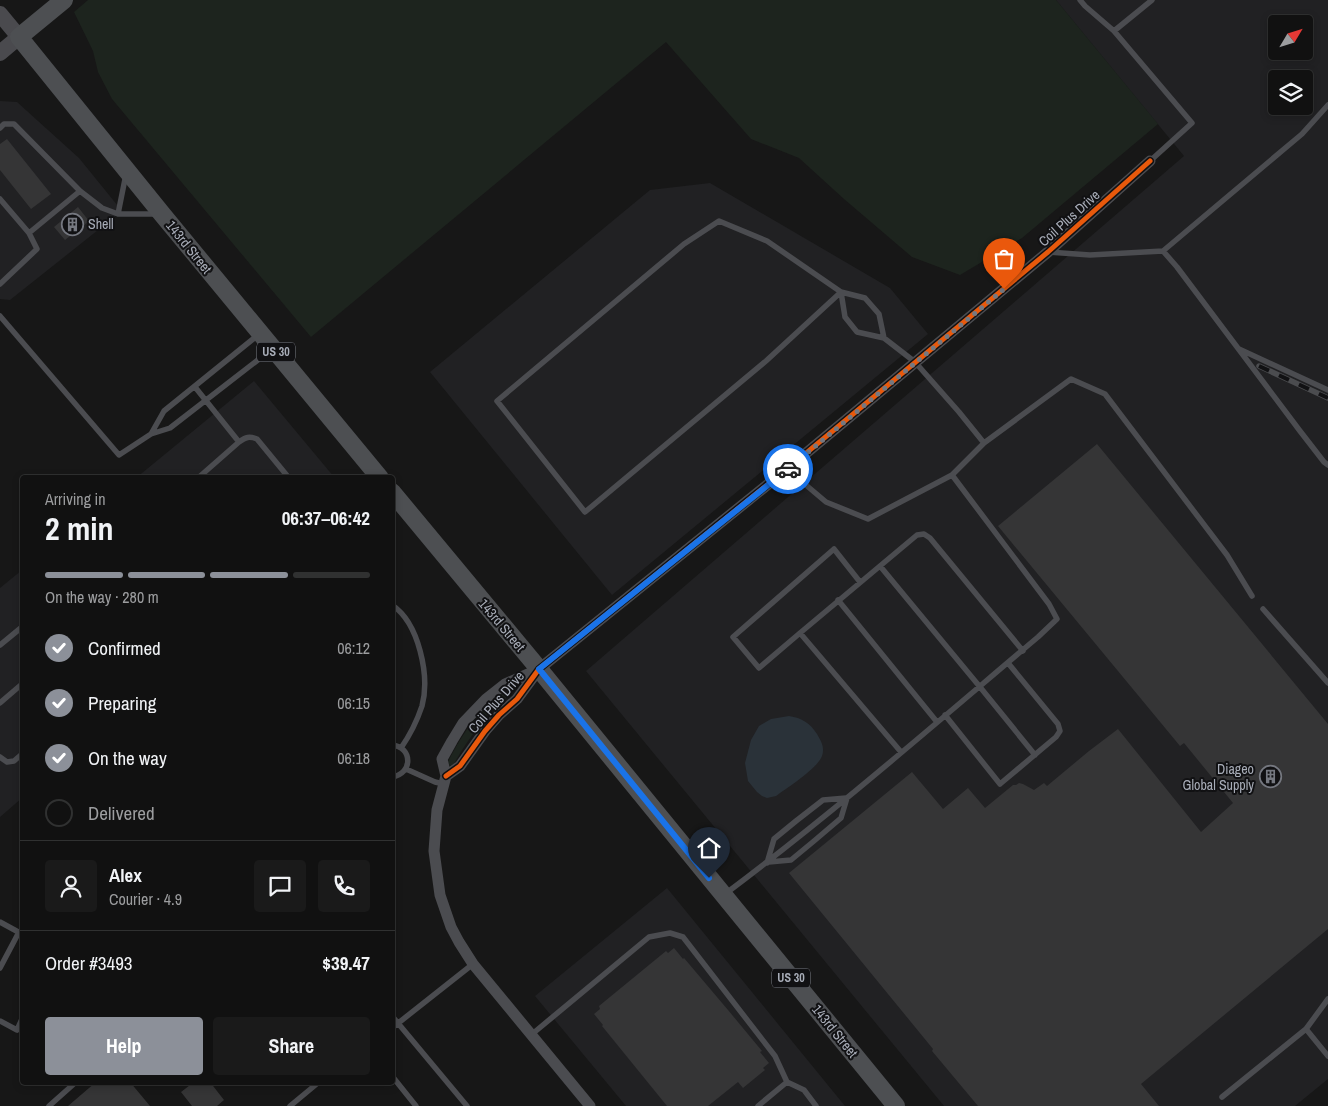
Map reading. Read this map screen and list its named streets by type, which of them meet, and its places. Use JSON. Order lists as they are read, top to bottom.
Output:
{
  "streets": {
    "main road": ["143rd Street", "US 30"],
    "street": ["Coil Plus Drive"]
  },
  "crossings": [
    ["Coil Plus Drive", "143rd Street"]
  ],
  "places": {
    "building": ["Shell", "Diageo Global Supply"]
  },
  "north": "top right",
  "page": {
    "heading": ["2 min", "Arriving in", "06:37–06:42"],
    "panel": [
      "Alex",
      "Courier · 4.9",
      "Order #3493",
      "$39.47"
    ],
    "bar": "On the way · 280 m",
    "list": [
      ["Confirmed", "06:12"],
      ["Preparing", "06:15"],
      ["On the way", "06:18"],
      "Delivered"
    ],
    "buttons": ["Help", "Share"]
  }
}
